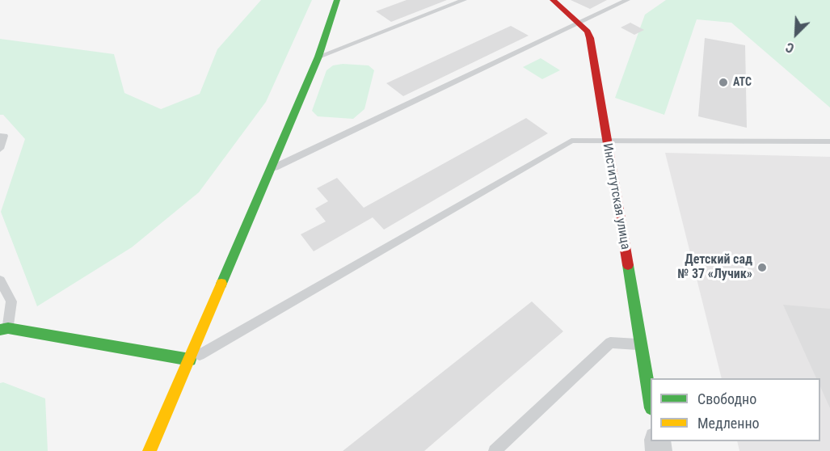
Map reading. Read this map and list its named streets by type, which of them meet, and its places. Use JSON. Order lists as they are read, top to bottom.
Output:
{
  "streets": {
    "street": ["Институтская улица"]
  },
  "places": ["АТС", "Детский сад № 37 «Лучик»"],
  "legend": ["Свободно", "Медленно"],
  "north": "bottom left"
}
